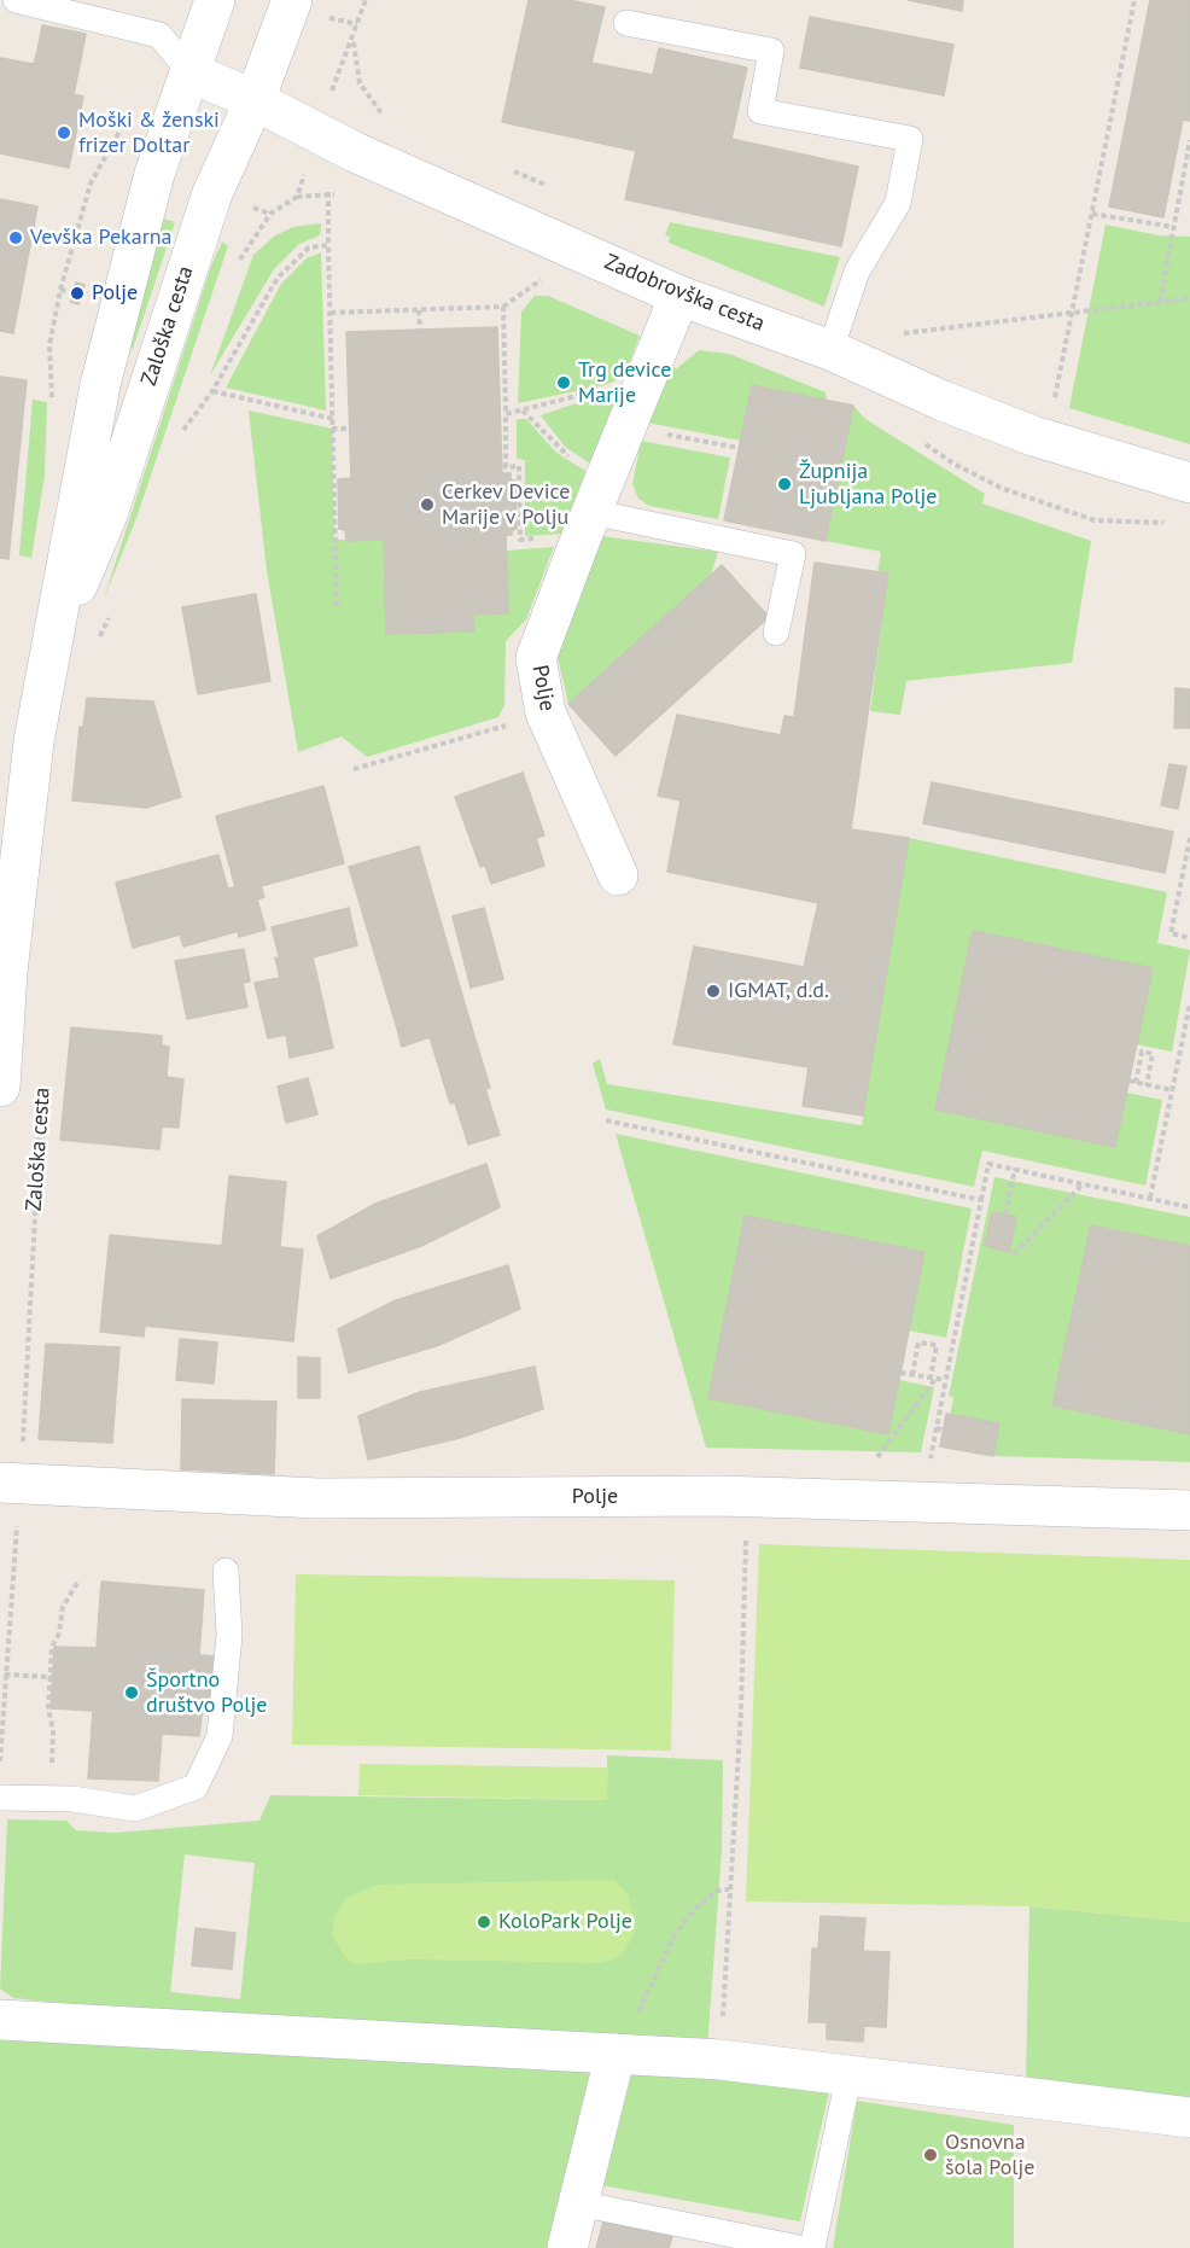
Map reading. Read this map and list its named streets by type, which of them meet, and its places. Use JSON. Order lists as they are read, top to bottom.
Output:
{
  "streets": {
    "street": ["Zadobrovška cesta", "Zaloška cesta", "Polje"]
  },
  "crossings": [
    ["Zadobrovška cesta", "Zaloška cesta"],
    ["Zadobrovška cesta", "Polje"],
    ["Zaloška cesta", "Polje"]
  ],
  "places": [
    "Moški & ženski frizer Doltar",
    "Vevška Pekarna",
    "Polje",
    "Trg device Marije",
    "Župnija Ljubljana Polje",
    "Cerkev Device Marije v Polju",
    "IGMAT, d.d.",
    "Športno društvo Polje",
    "KoloPark Polje",
    "Osnovna šola Polje"
  ]
}
